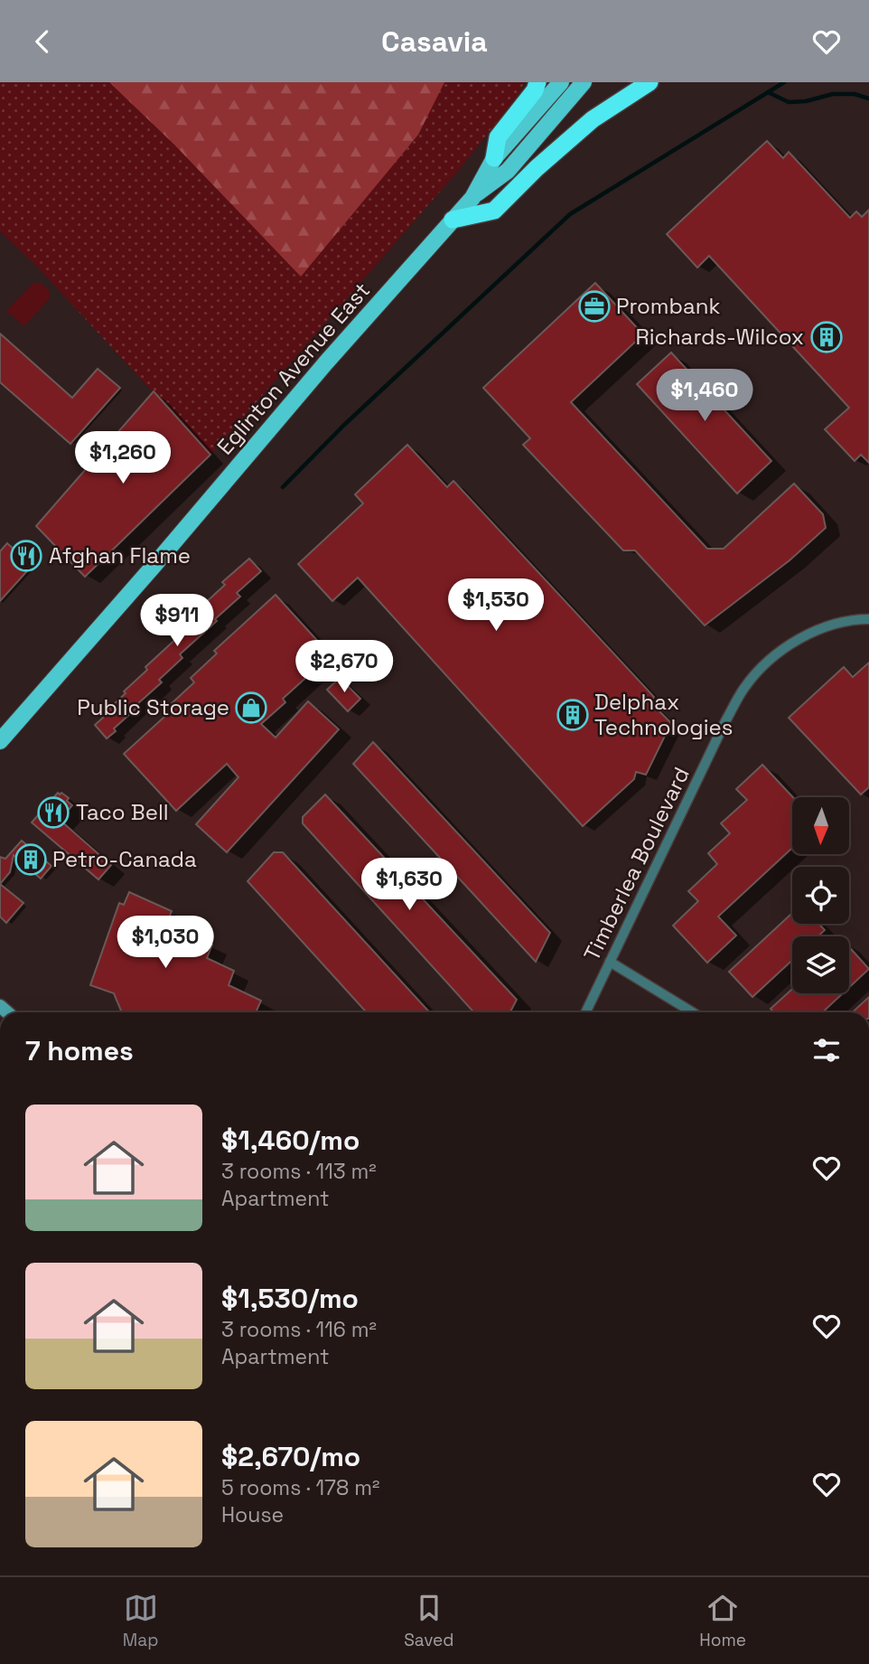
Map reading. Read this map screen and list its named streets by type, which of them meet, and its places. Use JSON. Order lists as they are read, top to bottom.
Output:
{
  "streets": {
    "main road": ["Eglinton Avenue East"],
    "street": ["Timberlea Boulevard"]
  },
  "places": {
    "office": ["Prombank"],
    "building": ["Richards-Wilcox", "Delphax Technologies", "Petro-Canada"],
    "restaurant": ["Afghan Flame", "Taco Bell"],
    "shop": ["Public Storage"]
  },
  "north": "bottom",
  "page": {
    "header": "Casavia",
    "price": [
      "$1,460",
      "$1,260",
      "$1,530",
      "$911",
      "$2,670",
      "$1,630",
      "$1,030"
    ],
    "heading": "7 homes",
    "list": [
      {
        "name": "$1,460/mo",
        "note": "3 rooms · 113 m² · Apartment"
      },
      {
        "name": "$1,530/mo",
        "note": "3 rooms · 116 m² · Apartment"
      },
      {
        "name": "$2,670/mo",
        "note": "5 rooms · 178 m² · House"
      }
    ],
    "tabs": ["Map", "Saved", "Home"]
  }
}
